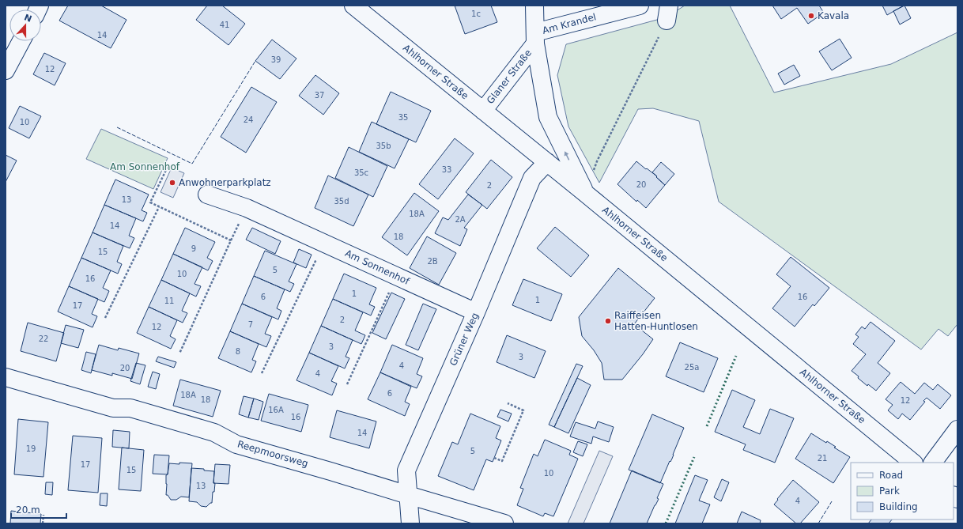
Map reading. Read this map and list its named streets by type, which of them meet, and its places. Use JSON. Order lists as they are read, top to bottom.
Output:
{
  "streets": {
    "street": [
      "Am Krandel",
      "Ahlhorner Straße",
      "Glaner Straße",
      "Am Sonnenhof",
      "Grüner Weg",
      "Reepmoorsweg"
    ]
  },
  "crossings": [
    ["Am Krandel", "Glaner Straße"],
    ["Ahlhorner Straße", "Glaner Straße"],
    ["Ahlhorner Straße", "Grüner Weg"],
    ["Am Sonnenhof", "Grüner Weg"],
    ["Grüner Weg", "Reepmoorsweg"]
  ],
  "parks": ["Am Sonnenhof"],
  "places": ["Kavala", "Anwohnerparkplatz", "Raiffeisen Hatten-Huntlosen"],
  "house_numbers": [
    "1c",
    "41",
    "14",
    "39",
    "12",
    "37",
    "35",
    "24",
    "10",
    "35b",
    "33",
    "35c",
    "20",
    "2",
    "13",
    "35d",
    "18A",
    "2A",
    "14",
    "18",
    "9",
    "15",
    "2B",
    "5",
    "10",
    "16",
    "1",
    "6",
    "16",
    "1",
    "11",
    "17",
    "2",
    "7",
    "12",
    "22",
    "3",
    "8",
    "3",
    "4",
    "25a",
    "20",
    "4",
    "6",
    "18A",
    "18",
    "12",
    "16A",
    "16",
    "14",
    "19",
    "5",
    "21",
    "17",
    "15",
    "10",
    "13",
    "4"
  ],
  "legend": ["Road", "Park", "Building"],
  "scale_bar": "20 m",
  "north": "top"
}
